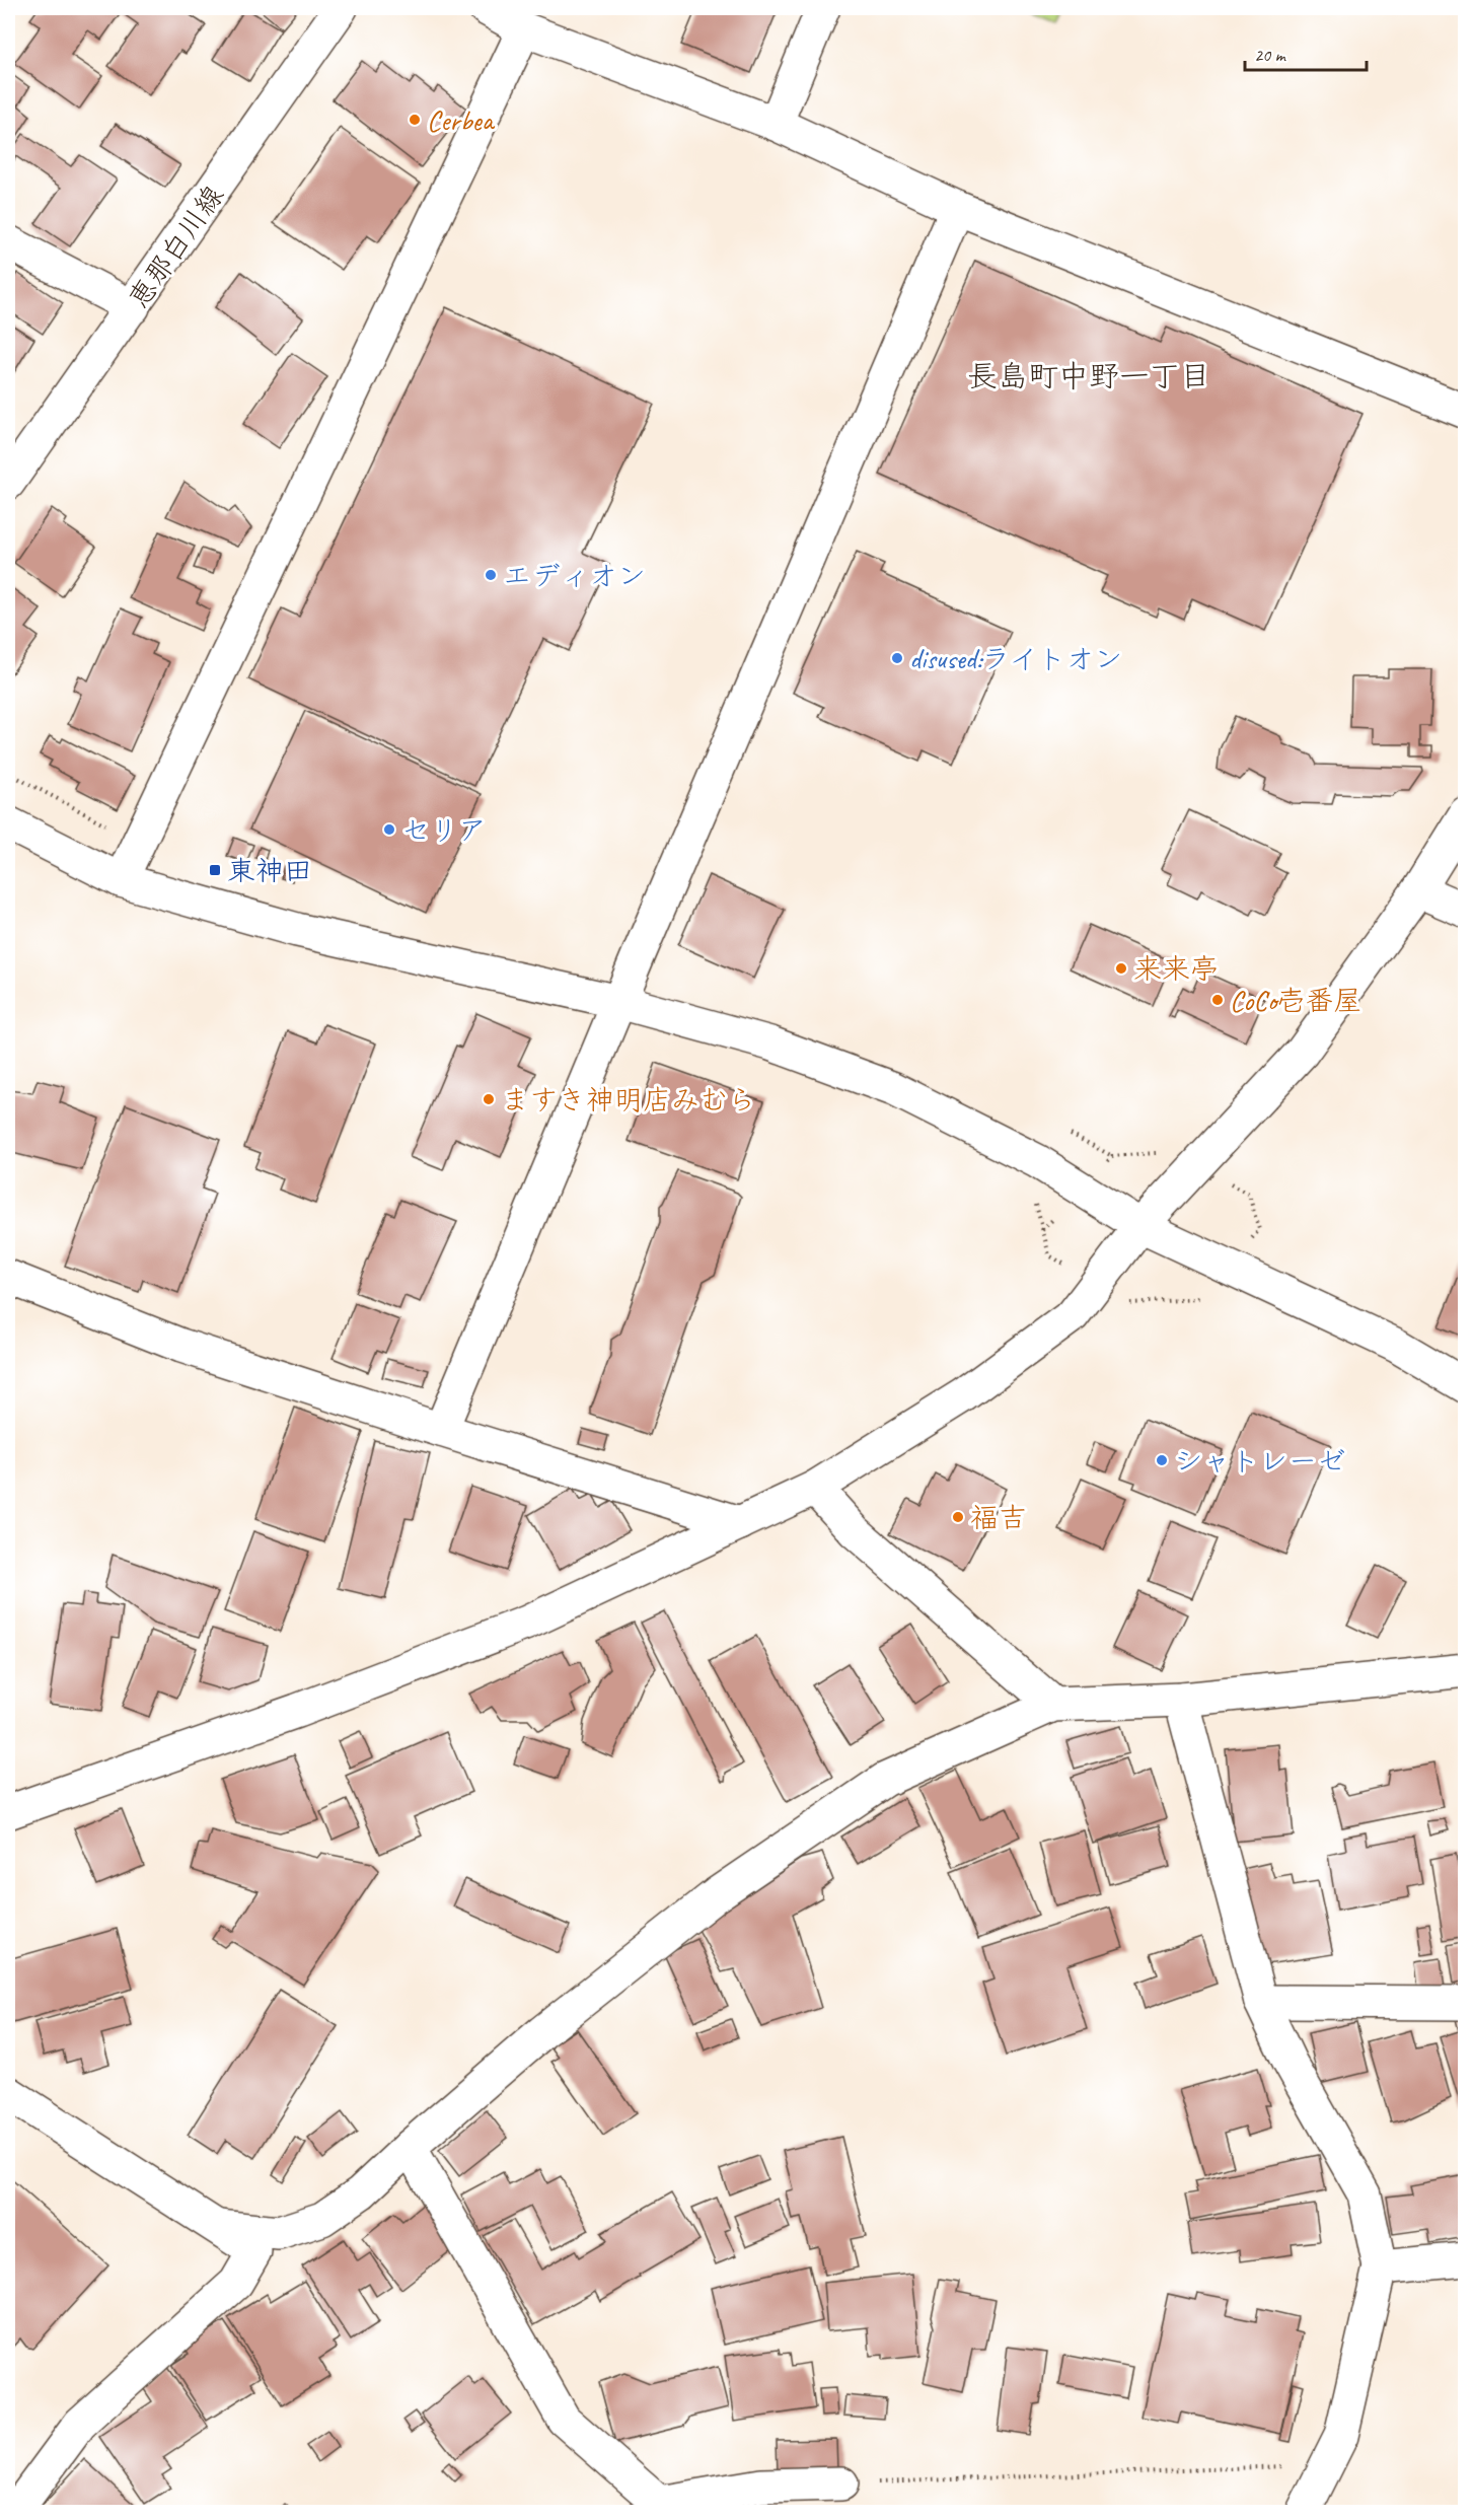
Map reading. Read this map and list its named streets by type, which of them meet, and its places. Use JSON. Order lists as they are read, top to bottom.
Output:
{
  "streets": {
    "street": ["恵那白川線"]
  },
  "districts": ["長島町中野一丁目"],
  "places": {
    "other": [
      "Cerbea",
      "エディオン",
      "disused:ライトオン",
      "セリア",
      "来来亭",
      "CoCo壱番屋",
      "ますき神明店みむら",
      "シャトレーゼ",
      "福吉"
    ],
    "transit": ["東神田"]
  },
  "scale_bar": "20 m"
}
